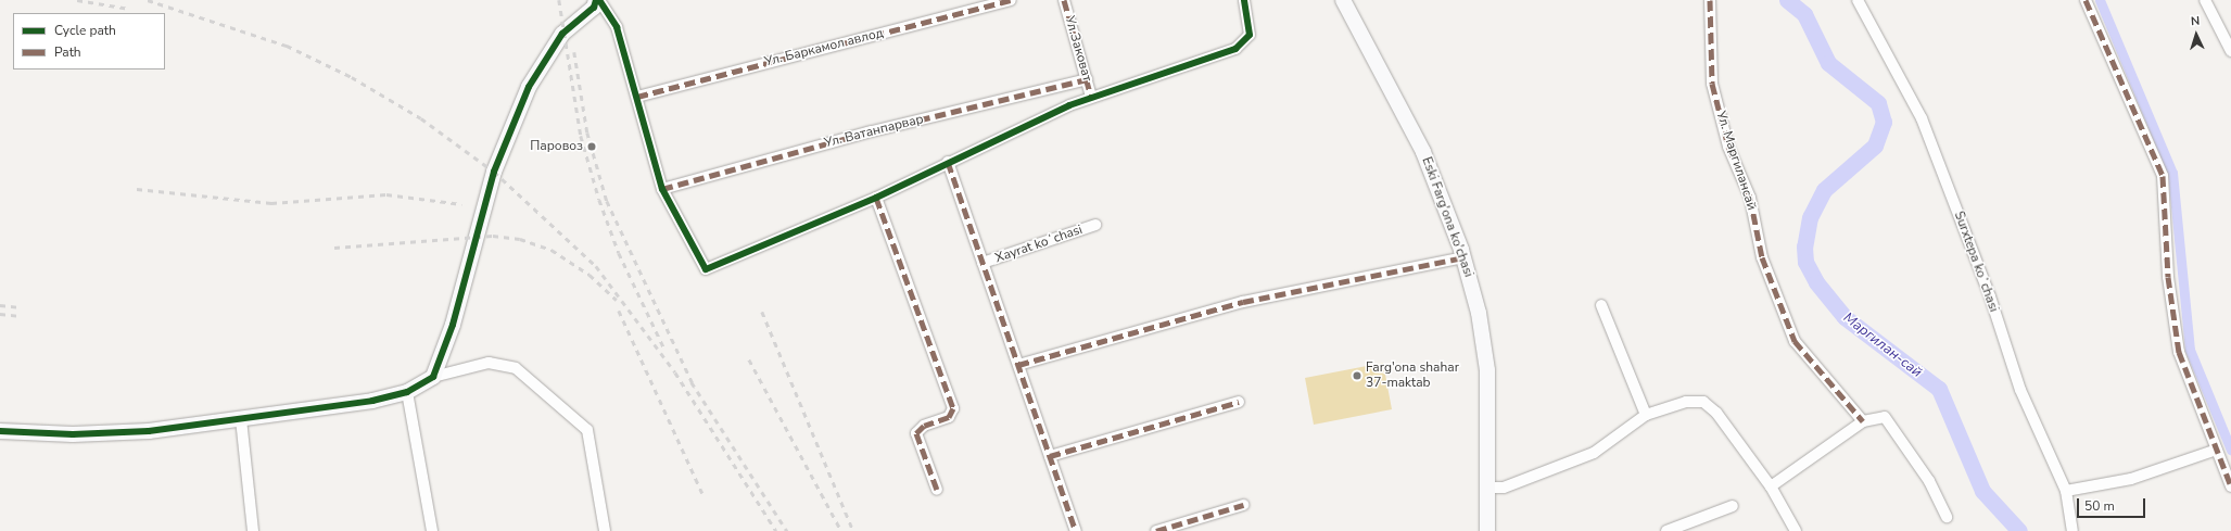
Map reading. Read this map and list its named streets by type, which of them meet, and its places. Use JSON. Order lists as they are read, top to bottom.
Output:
{
  "streets": {
    "street": [
      "Ул. Баркамол авлод",
      "Ул.Заковат",
      "Ул. Ватанпарвар",
      "Ул. Маргилансай",
      "Eski Farg'ona ko'chasi",
      "Xayrat koʻchasi",
      "Surxtepa koʻchasi"
    ]
  },
  "crossings": [
    ["Ул.Заковат", "Ул. Ватанпарвар"]
  ],
  "water": ["Маргилан-сай"],
  "places": ["Паровоз", "Farg'ona shahar 37-maktab"],
  "legend": ["Cycle path", "Path"],
  "scale_bar": "50 m",
  "north": "top"
}
